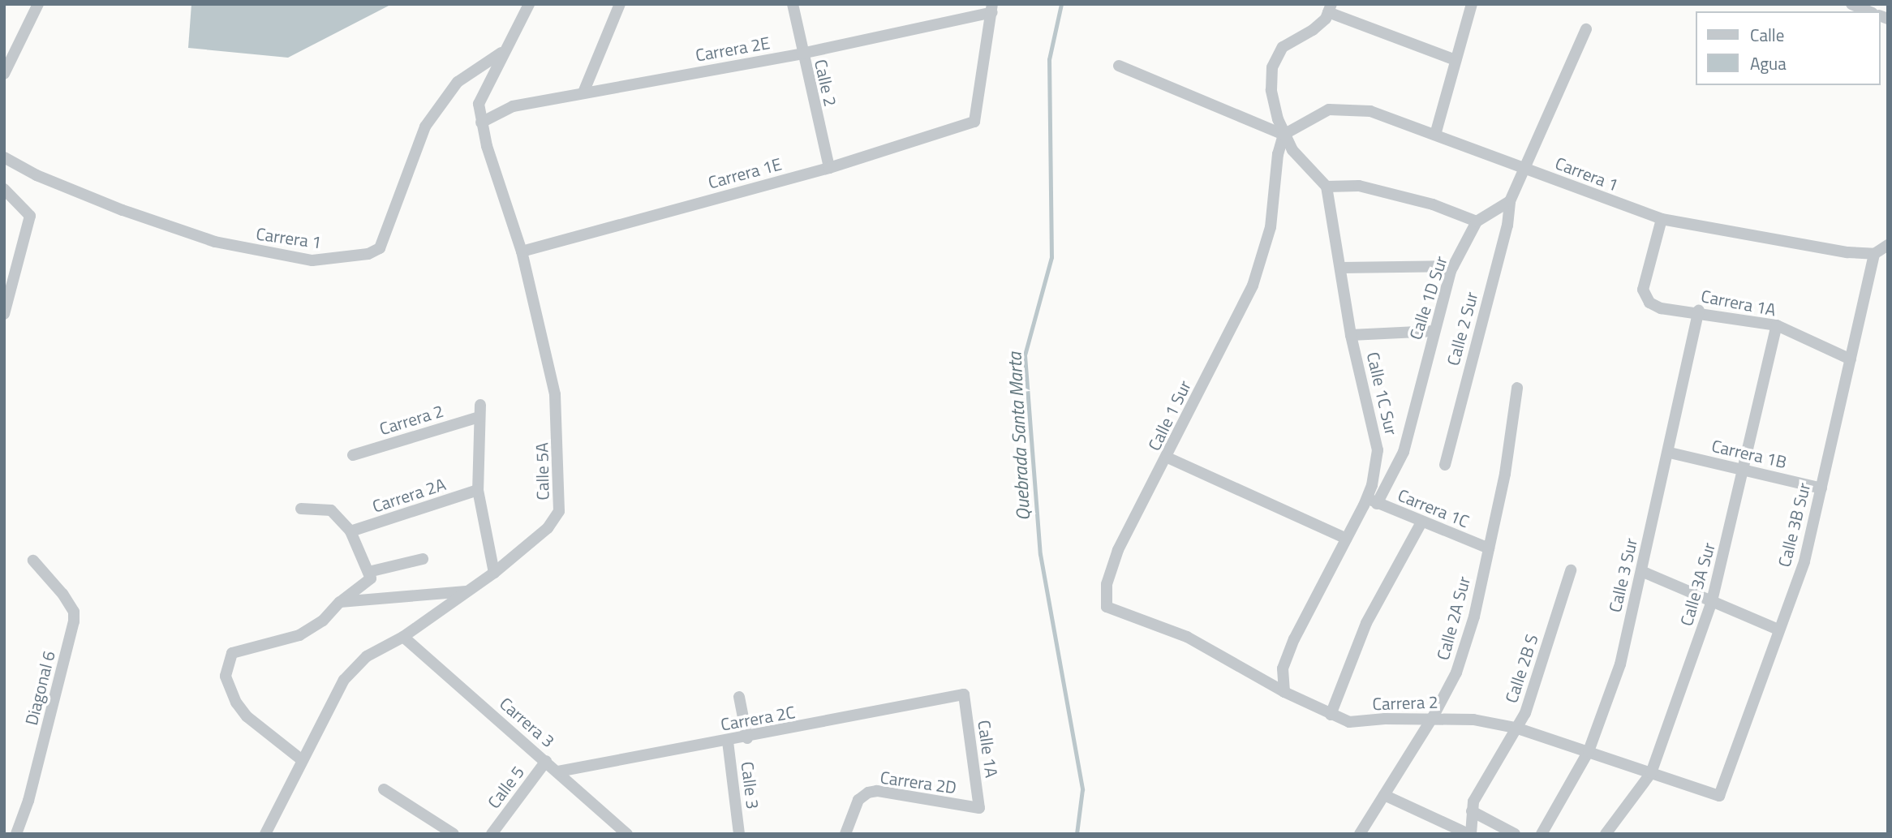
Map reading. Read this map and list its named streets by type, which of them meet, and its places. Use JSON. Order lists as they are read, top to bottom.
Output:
{
  "streets": {
    "street": [
      "Carrera 2E",
      "Calle 2",
      "Carrera 1E",
      "Carrera 1",
      "Calle 1D Sur",
      "Carrera 1A",
      "Calle 2 Sur",
      "Calle 1C Sur",
      "Calle 1 Sur",
      "Carrera 2",
      "Carrera 1B",
      "Calle 5A",
      "Carrera 2A",
      "Carrera 1C",
      "Calle 3B Sur",
      "Calle 3 Sur",
      "Calle 3A Sur",
      "Calle 2A Sur",
      "Calle 2B S",
      "Diagonal 6",
      "Carrera 2C",
      "Carrera 3",
      "Calle 1A",
      "Carrera 2D",
      "Calle 3",
      "Calle 5"
    ]
  },
  "crossings": [
    ["Carrera 2E", "Calle 2"],
    ["Carrera 2E", "Carrera 1E"],
    ["Carrera 2E", "Calle 5A"],
    ["Calle 2", "Carrera 1E"],
    ["Carrera 1E", "Calle 5A"],
    ["Carrera 1", "Carrera 1A"],
    ["Carrera 1", "Calle 1 Sur"],
    ["Carrera 1", "Calle 5A"],
    ["Carrera 1", "Calle 3B Sur"],
    ["Calle 1D Sur", "Calle 1C Sur"],
    ["Calle 1D Sur", "Carrera 1C"],
    ["Carrera 1A", "Calle 3B Sur"],
    ["Carrera 1A", "Calle 3 Sur"],
    ["Carrera 1A", "Calle 3A Sur"],
    ["Calle 1C Sur", "Carrera 2"],
    ["Calle 1C Sur", "Carrera 1C"],
    ["Calle 1 Sur", "Carrera 2"],
    ["Carrera 2", "Carrera 2A"],
    ["Carrera 2", "Calle 3B Sur"],
    ["Carrera 2", "Calle 3 Sur"],
    ["Carrera 2", "Calle 3A Sur"],
    ["Carrera 2", "Calle 2A Sur"],
    ["Carrera 2", "Calle 2B S"],
    ["Carrera 1B", "Calle 3B Sur"],
    ["Carrera 1B", "Calle 3 Sur"],
    ["Carrera 1B", "Calle 3A Sur"],
    ["Calle 5A", "Carrera 3"],
    ["Carrera 1C", "Calle 2A Sur"],
    ["Carrera 2C", "Carrera 3"],
    ["Carrera 2C", "Calle 1A"],
    ["Carrera 2C", "Calle 3"],
    ["Carrera 3", "Calle 5"],
    ["Calle 1A", "Carrera 2D"]
  ],
  "water": ["Quebrada Santa Marta"],
  "legend": ["Calle", "Agua"]
}
